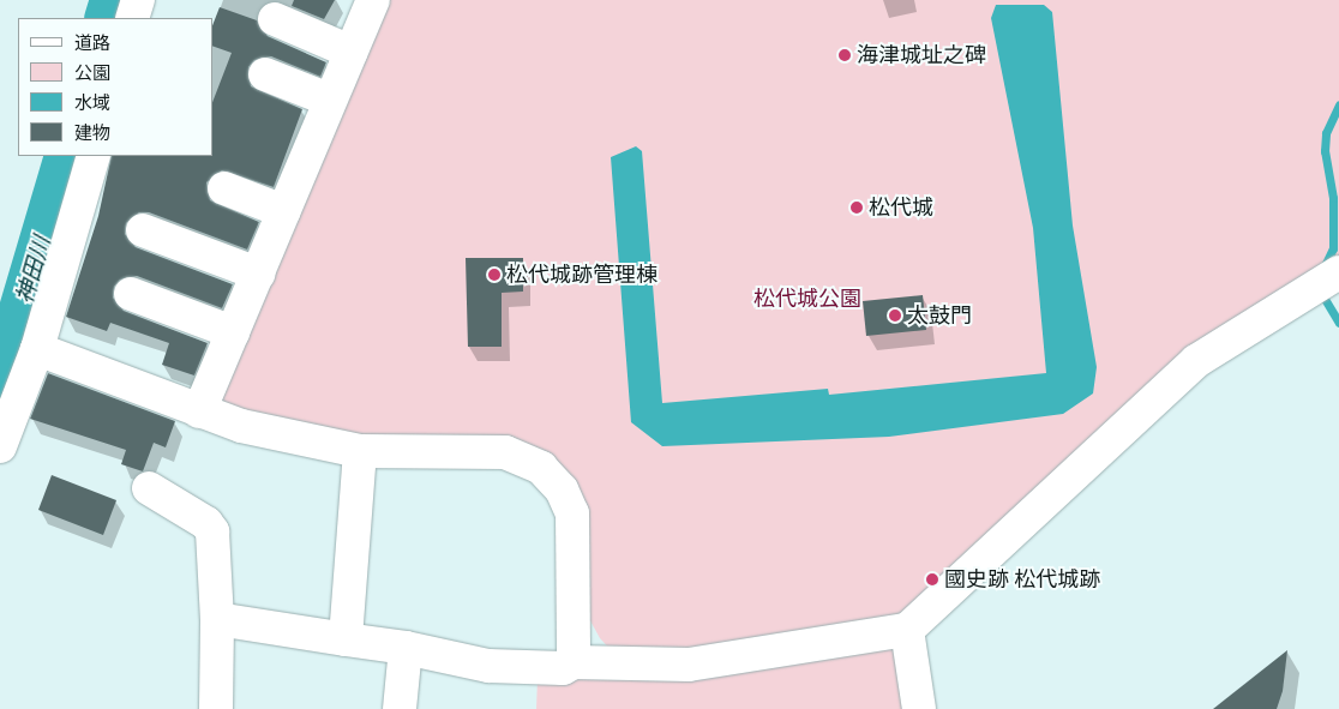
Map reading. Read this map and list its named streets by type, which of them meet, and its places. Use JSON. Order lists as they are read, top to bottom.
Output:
{
  "water": ["神田川"],
  "parks": ["松代城公園"],
  "places": [
    "海津城址之碑",
    "松代城",
    "松代城跡管理棟",
    "太鼓門",
    "國史跡 松代城跡"
  ],
  "legend": [
    "道路",
    "公園",
    "水域",
    "建物"
  ]
}
